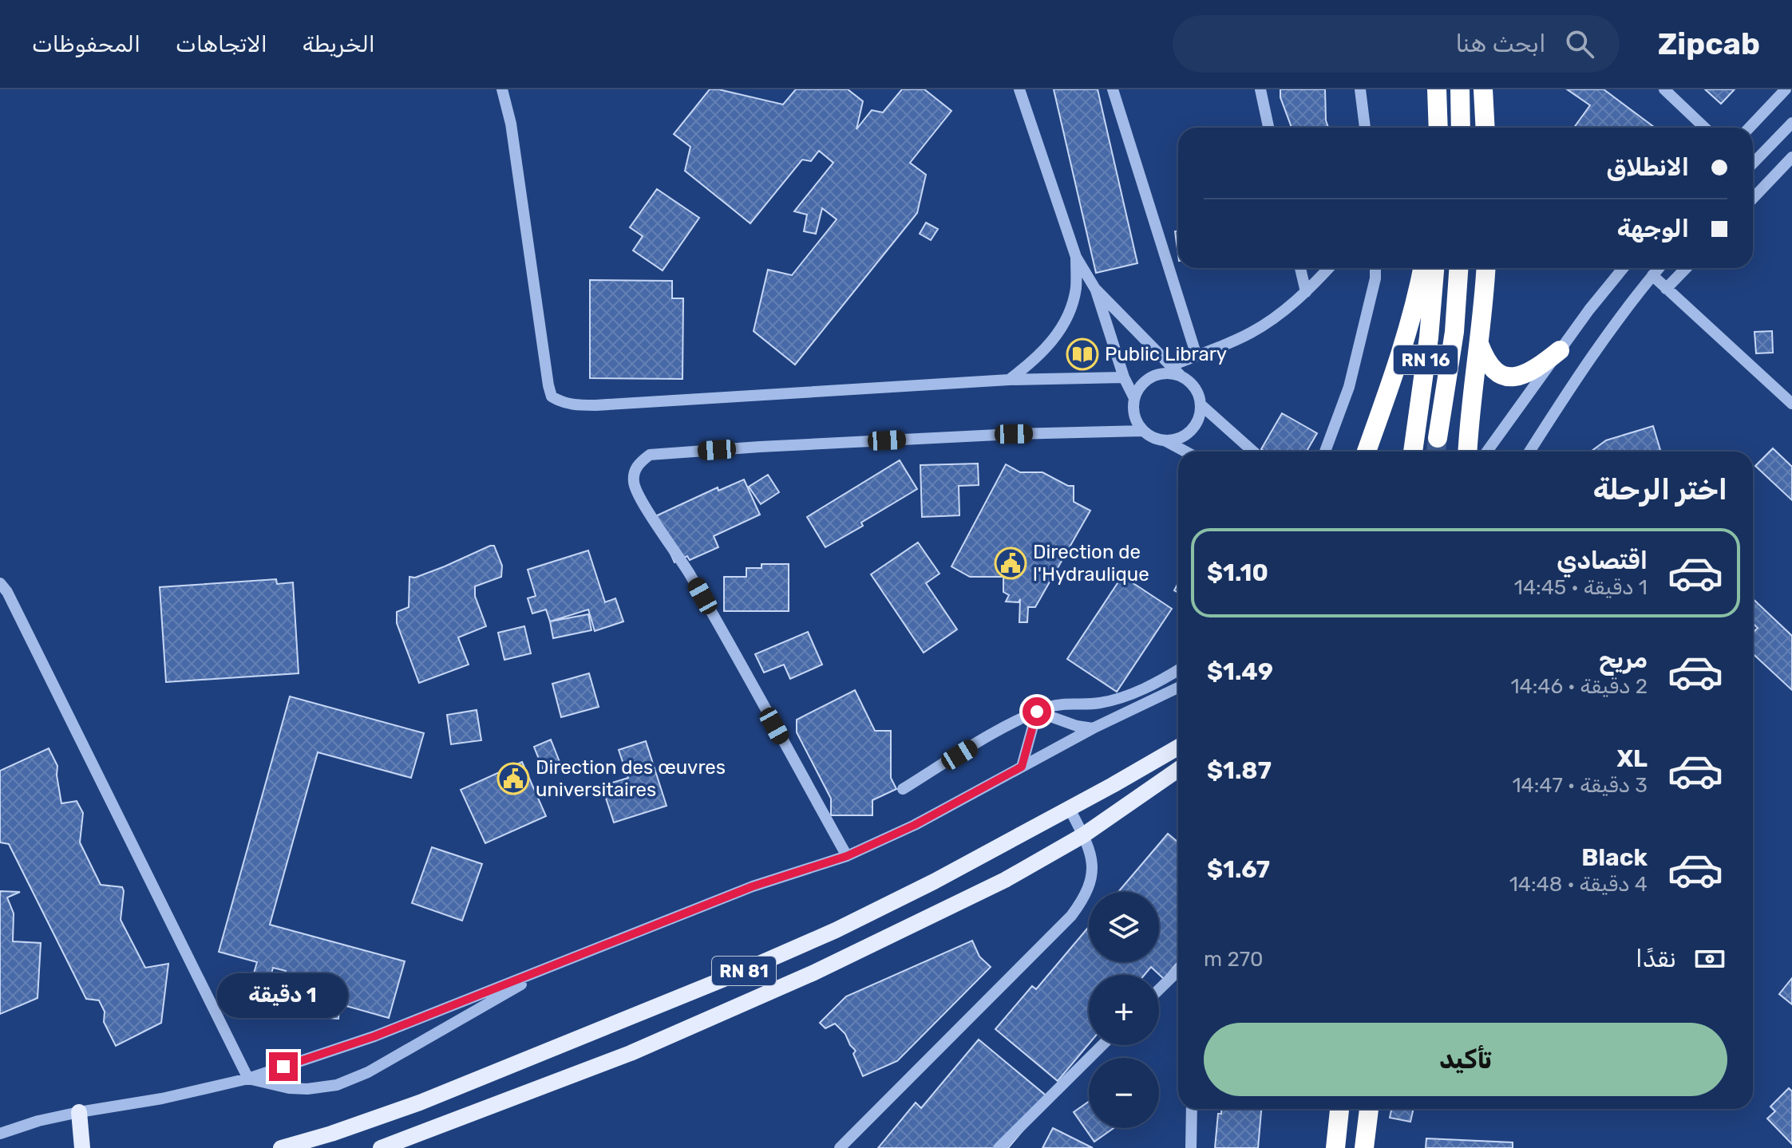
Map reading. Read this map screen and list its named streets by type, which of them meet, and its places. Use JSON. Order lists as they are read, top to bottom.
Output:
{
  "streets": {
    "highway": ["RN 16"],
    "main road": ["RN 81"]
  },
  "places": {
    "library": ["Public Library"],
    "public building": ["Direction de l'Hydraulique", "Direction des œuvres universitaires"]
  },
  "page": {
    "header": "Zipcab",
    "search": "ابحث هنا",
    "nav": ["الخريطة", "الاتجاهات", "المحفوظات"],
    "banner": ["الانطلاق", "الوجهة"],
    "heading": "اختر الرحلة",
    "list": [
      {
        "name": "اقتصادي",
        "note": "1 دقيقة · 14:45",
        "value": "$1.10"
      },
      {
        "name": "مريح",
        "note": "2 دقيقة · 14:46",
        "value": "$1.49"
      },
      {
        "name": "XL",
        "note": "3 دقيقة · 14:47",
        "value": "$1.87"
      },
      {
        "name": "Black",
        "note": "4 دقيقة · 14:48",
        "value": "$1.67"
      }
    ],
    "map_buttons": ["+", "−"],
    "pay": ["نقدًا", "270 m"],
    "bubble": "1 دقيقة",
    "buttons": "تأكيد"
  }
}
